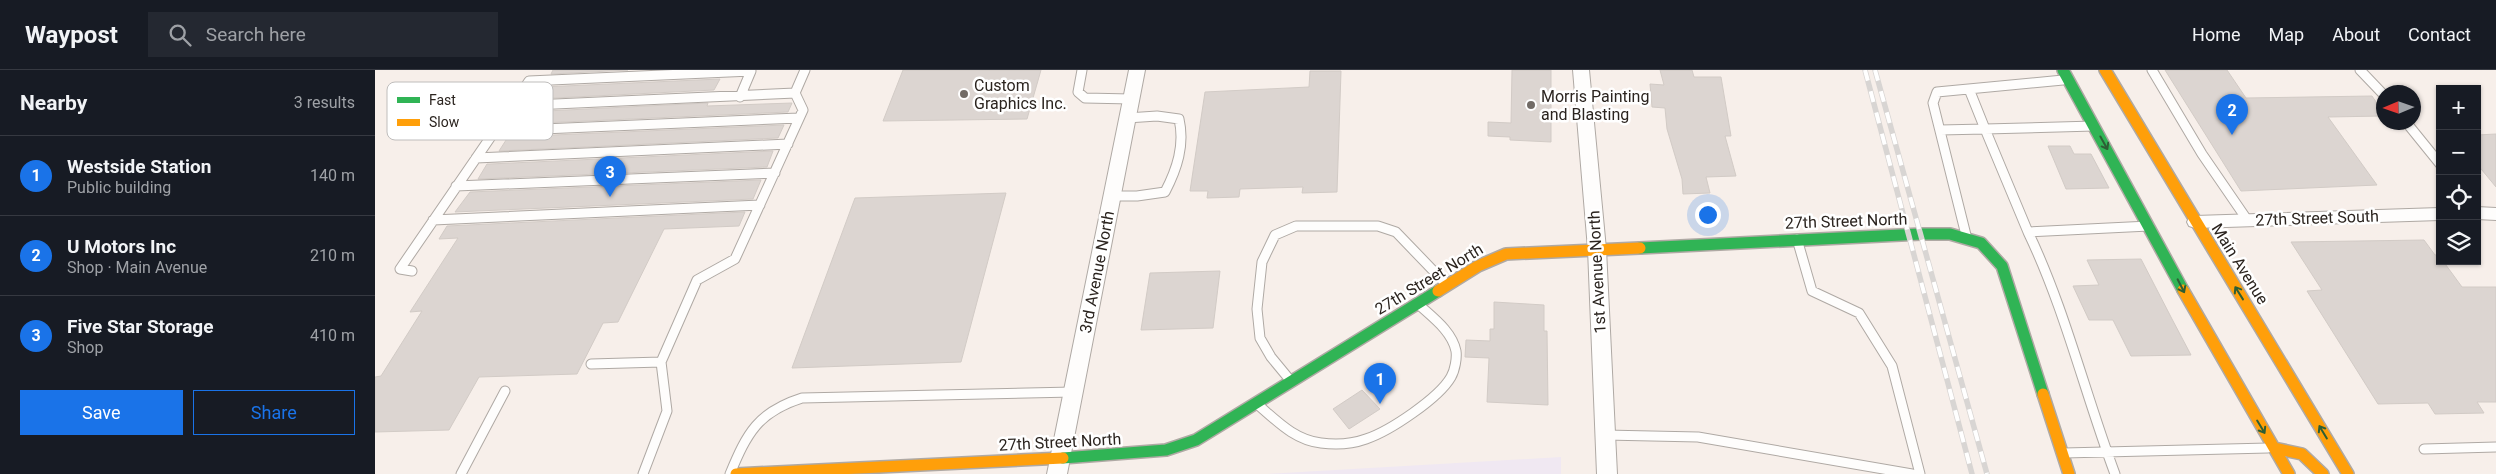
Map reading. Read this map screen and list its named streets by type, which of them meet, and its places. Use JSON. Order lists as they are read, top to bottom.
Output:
{
  "streets": {
    "street": [
      "27th Street South",
      "27th Street North",
      "Main Avenue",
      "3rd Avenue North",
      "1st Avenue North"
    ]
  },
  "crossings": [
    ["27th Street South", "Main Avenue"],
    ["27th Street North", "3rd Avenue North"],
    ["27th Street North", "1st Avenue North"]
  ],
  "places": ["Custom Graphics Inc.", "Morris Painting and Blasting"],
  "legend": ["Fast", "Slow"],
  "north": "left",
  "page": {
    "header": "Waypost",
    "search": "Search here",
    "nav": [
      "Home",
      "Map",
      "About",
      "Contact"
    ],
    "heading": ["Nearby", "3 results"],
    "map_buttons": ["+", "−"],
    "pins": ["2", "3", "1"],
    "list": [
      {
        "mark": "1",
        "name": "Westside Station",
        "note": "Public building",
        "value": "140 m"
      },
      {
        "mark": "2",
        "name": "U Motors Inc",
        "note": "Shop · Main Avenue",
        "value": "210 m"
      },
      {
        "mark": "3",
        "name": "Five Star Storage",
        "note": "Shop",
        "value": "410 m"
      }
    ],
    "buttons": ["Save", "Share"]
  }
}
